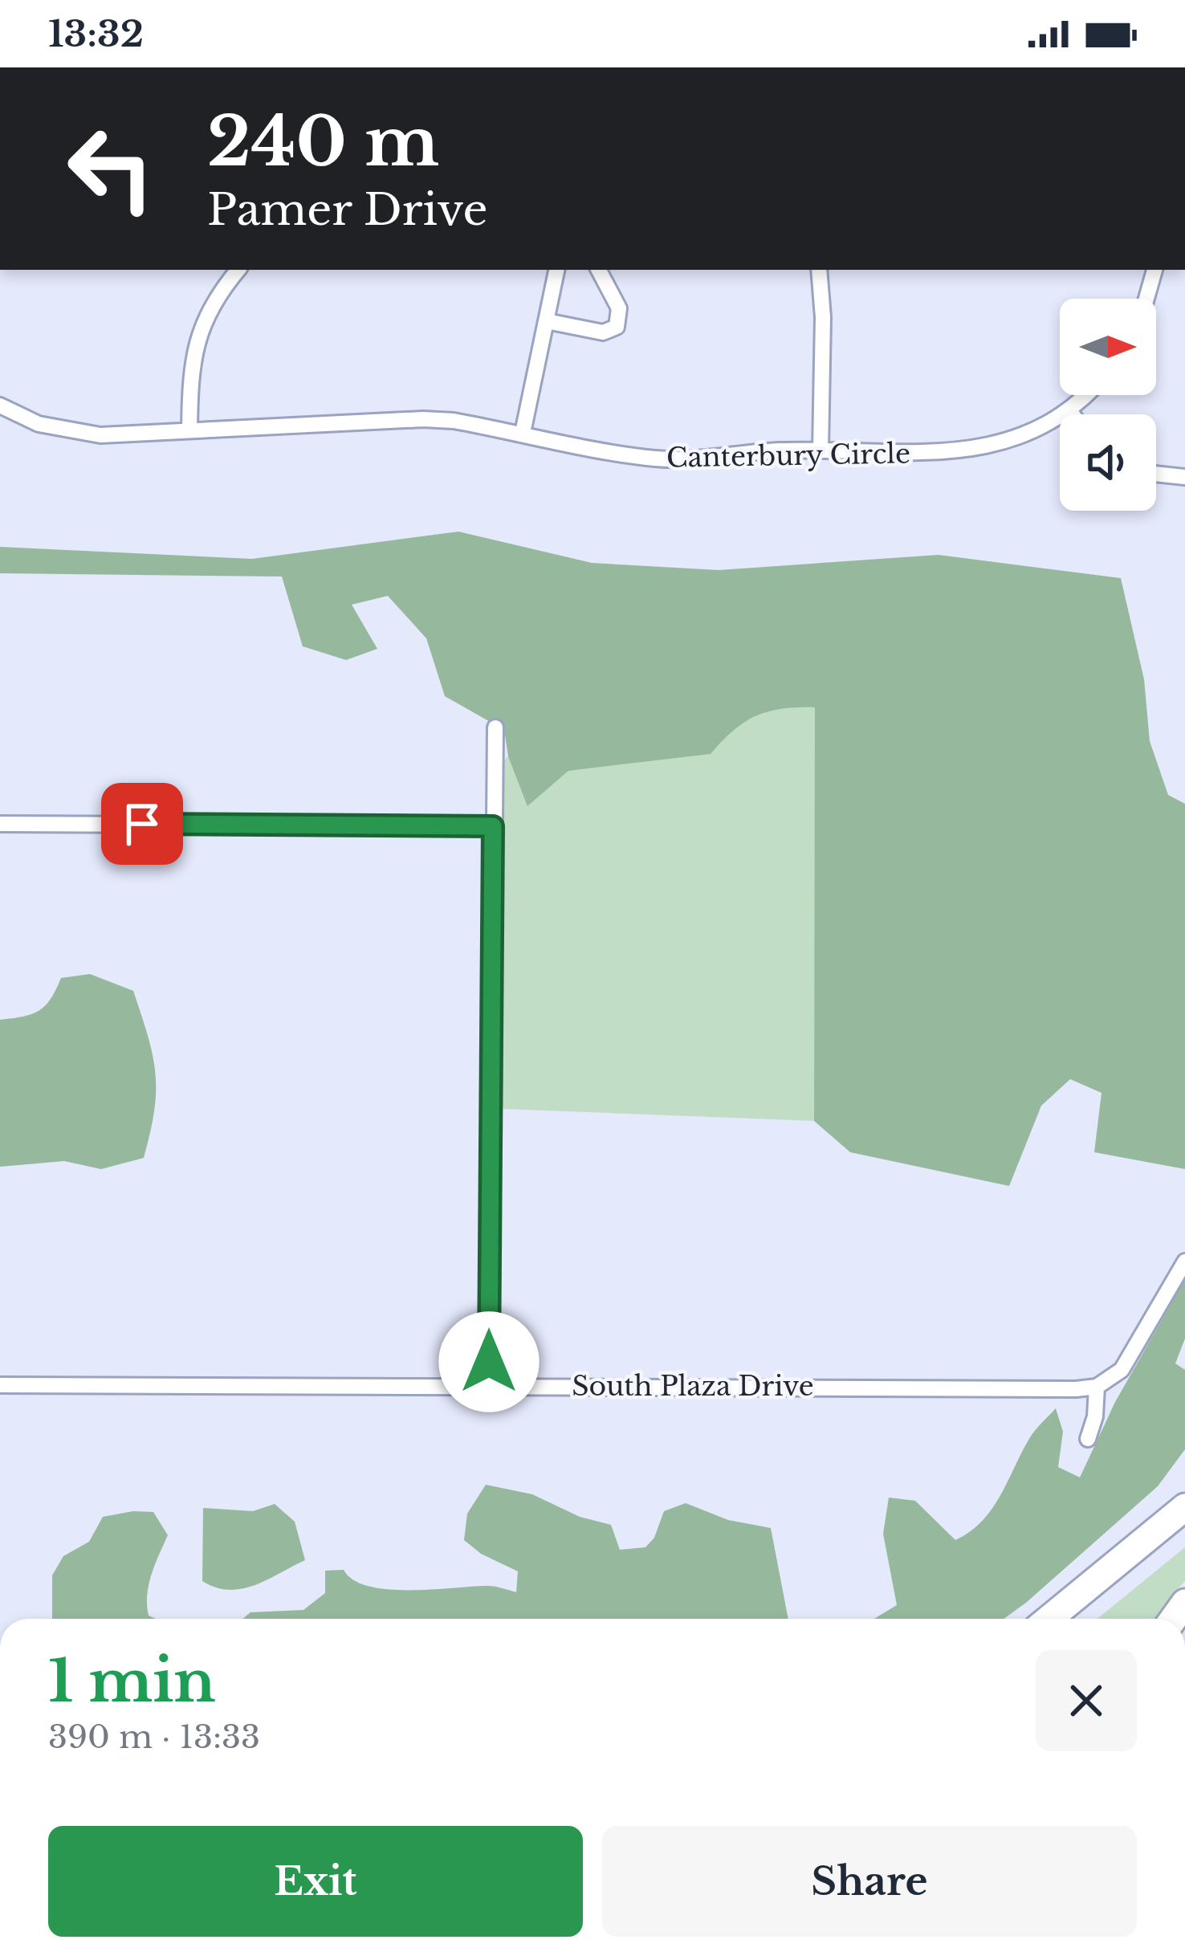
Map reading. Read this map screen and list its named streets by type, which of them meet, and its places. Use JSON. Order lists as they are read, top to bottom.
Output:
{
  "streets": {
    "street": ["Canterbury Circle", "South Plaza Drive"]
  },
  "north": "right",
  "page": {
    "status": "13:32",
    "turn": ["240 m", "Pamer Drive"],
    "heading": ["1 min", "390 m · 13:33"],
    "buttons": ["Exit", "Share"]
  }
}
